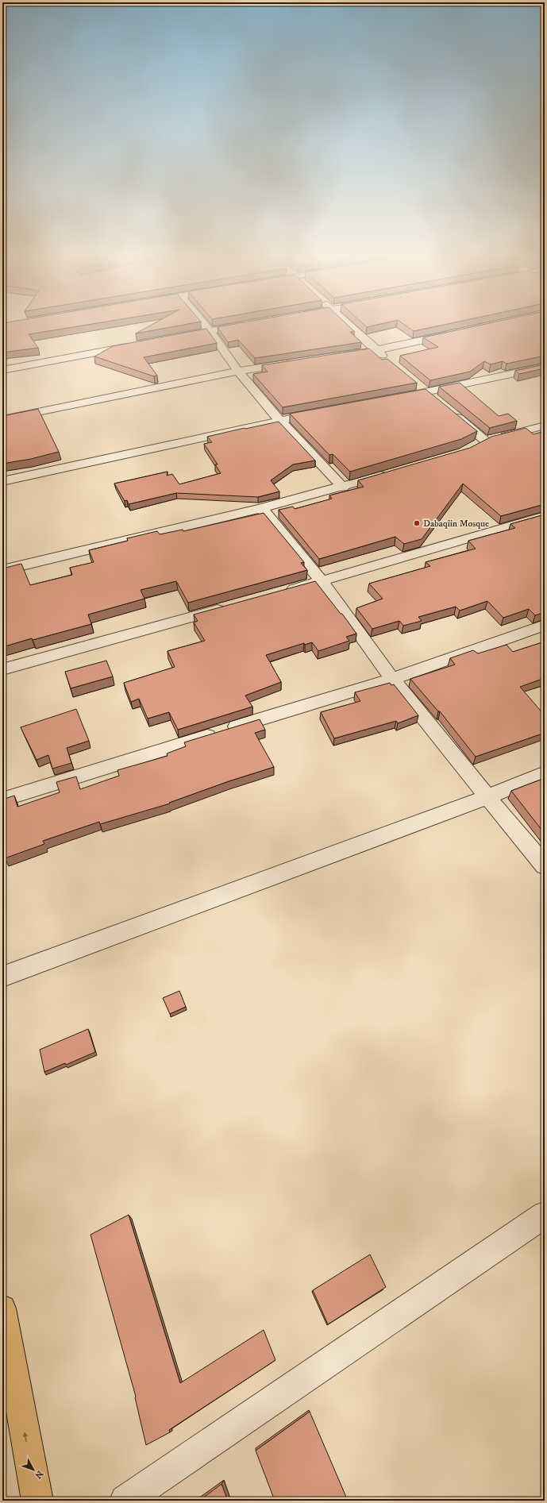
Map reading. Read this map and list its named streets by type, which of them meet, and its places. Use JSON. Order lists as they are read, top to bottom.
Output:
{
  "places": ["Dabaqiin Mosque"],
  "north": "bottom right"
}
